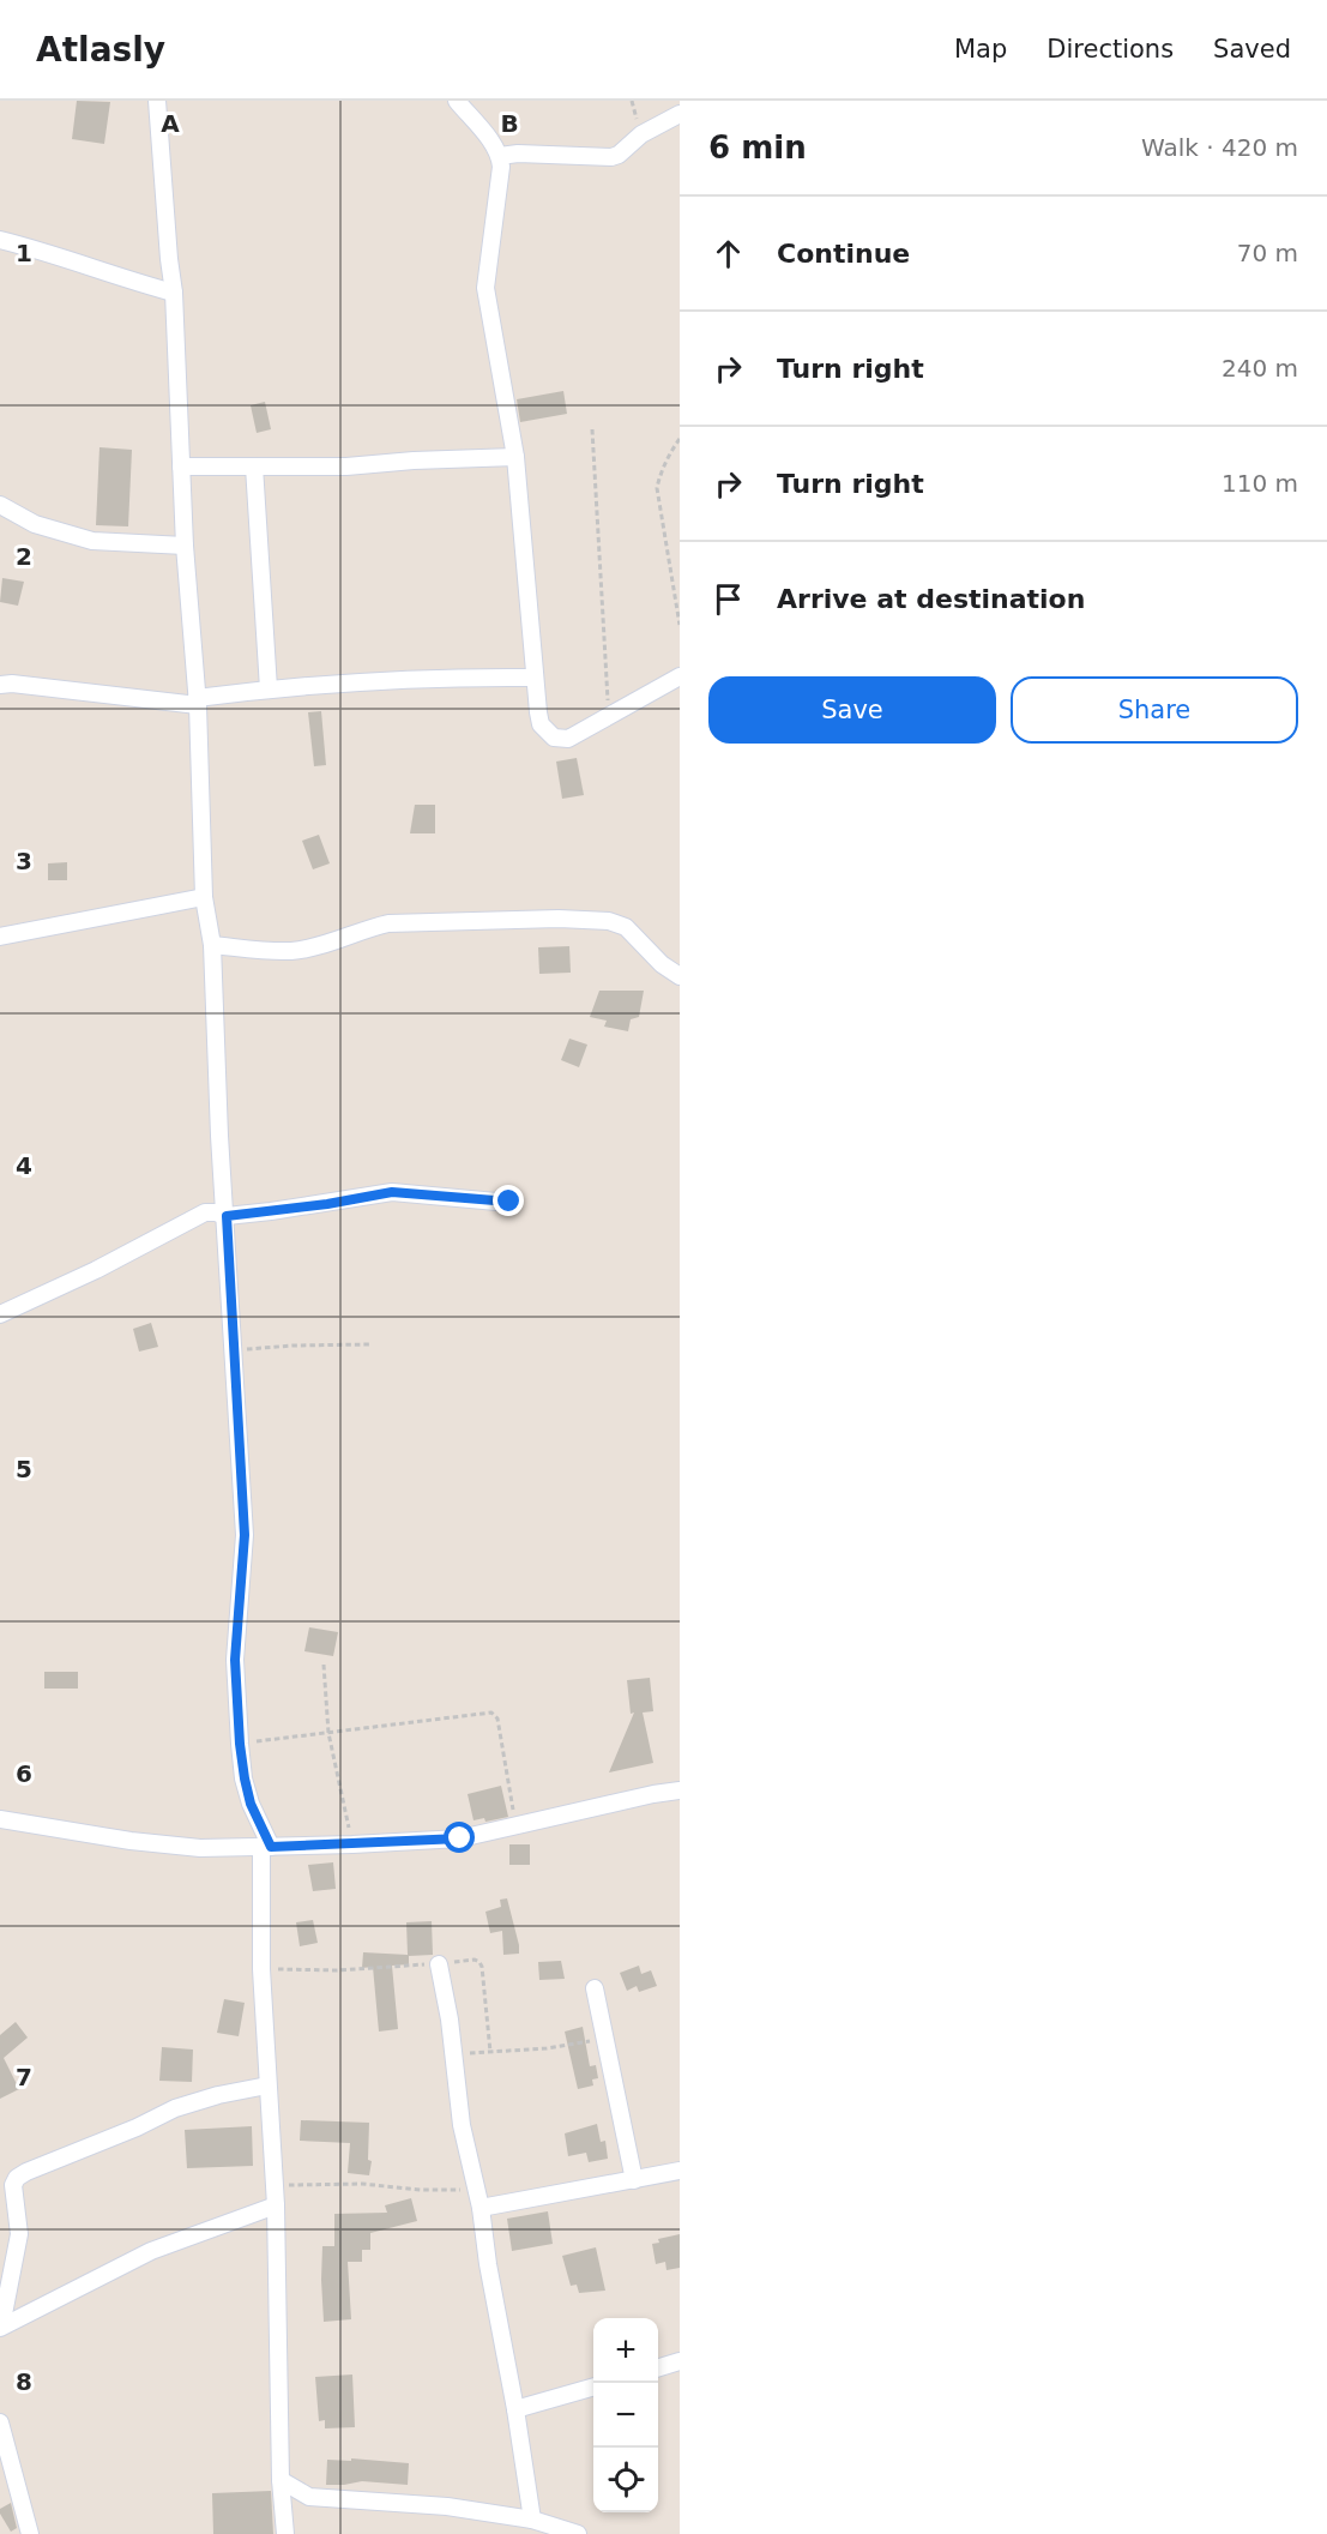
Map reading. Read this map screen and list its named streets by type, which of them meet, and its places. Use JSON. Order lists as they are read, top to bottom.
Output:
{
  "page": {
    "header": "Atlasly",
    "nav": ["Map", "Directions", "Saved"],
    "heading": ["6 min", "Walk · 420 m"],
    "list": [
      ["Continue", "70 m"],
      ["Turn right", "240 m"],
      ["Turn right", "110 m"],
      "Arrive at destination"
    ],
    "buttons": ["Save", "Share"],
    "map_buttons": ["+", "−"]
  },
  "grid": {
    "columns": ["A", "B"],
    "rows": [
      "1",
      "2",
      "3",
      "4",
      "5",
      "6",
      "7",
      "8"
    ]
  }
}
